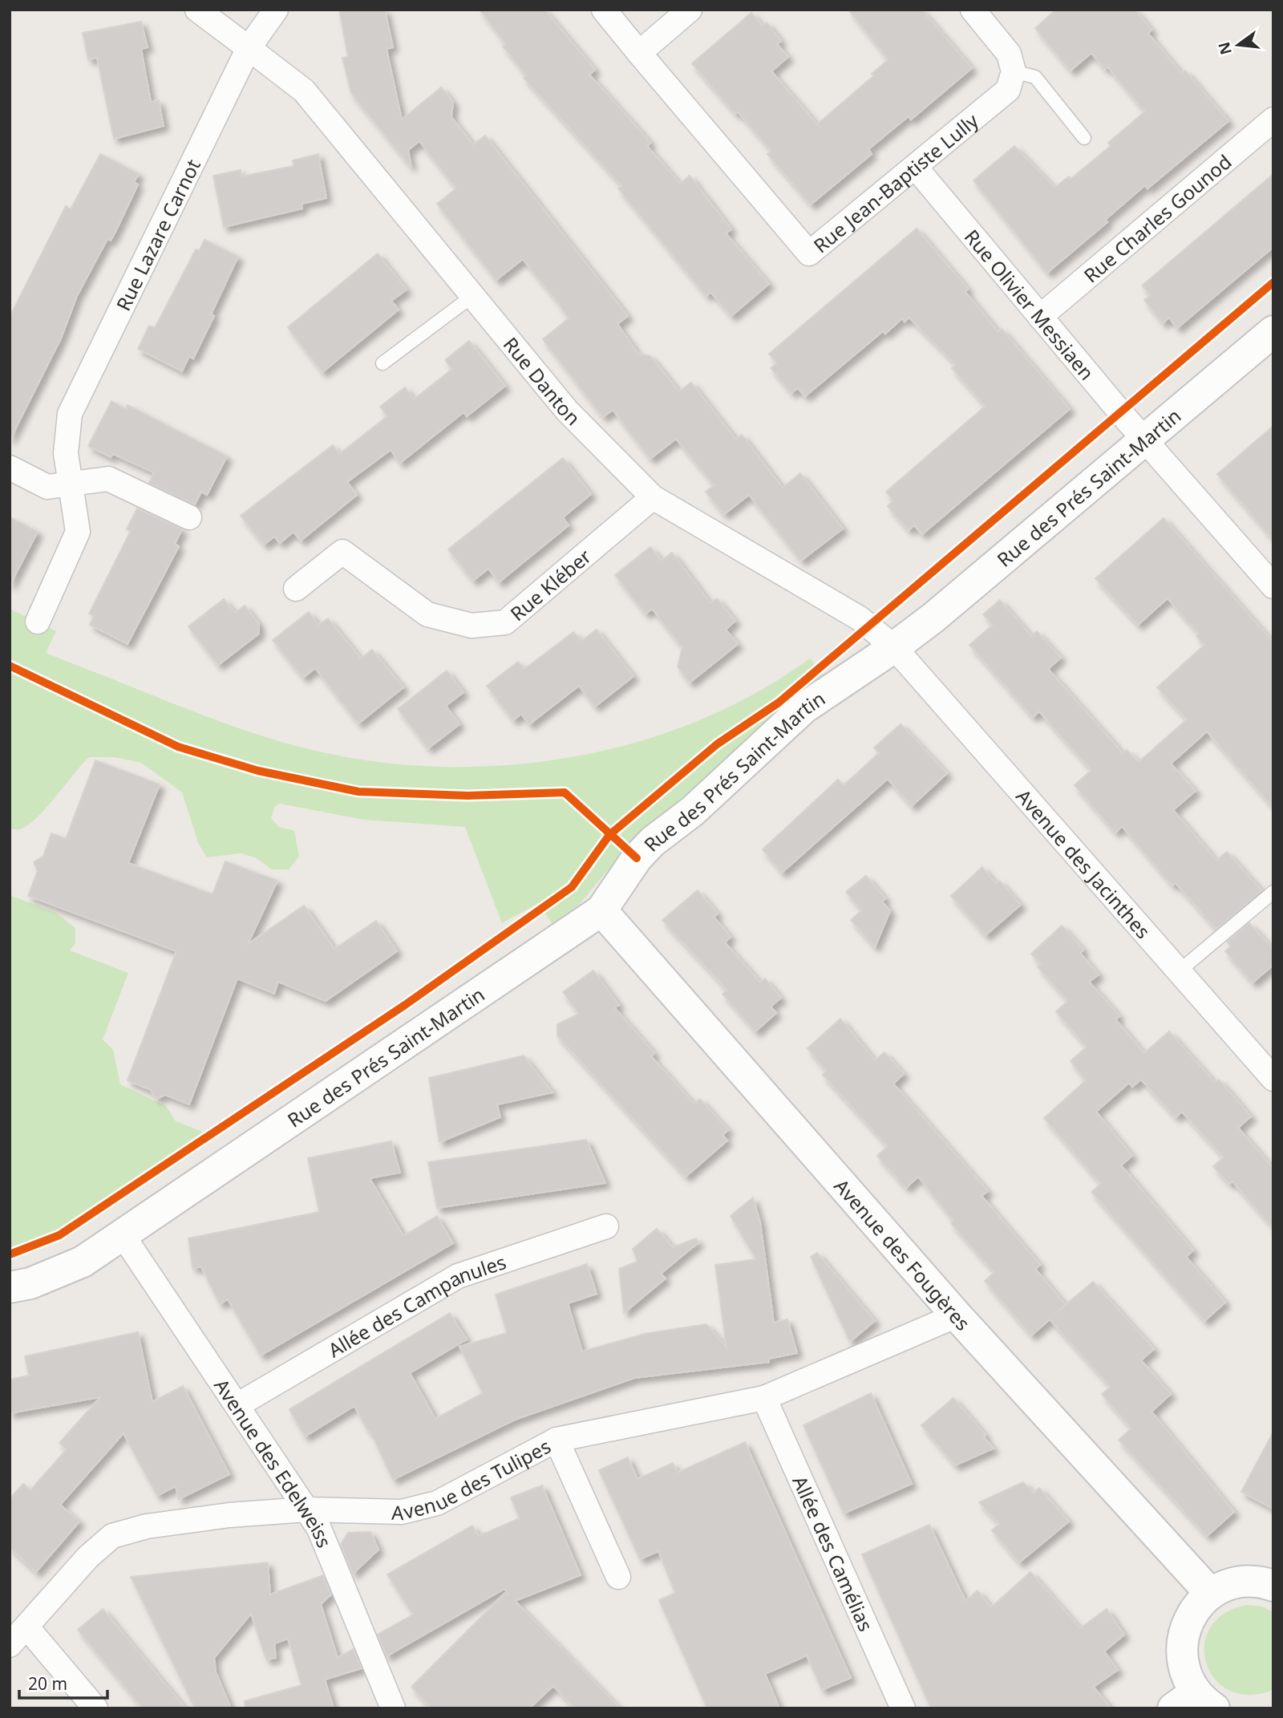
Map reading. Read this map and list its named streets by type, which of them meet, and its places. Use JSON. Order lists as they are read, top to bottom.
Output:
{
  "streets": {
    "street": [
      "Rue Jean-Baptiste Lully",
      "Rue Charles Gounod",
      "Rue Lazare Carnot",
      "Rue Olivier Messiaen",
      "Rue Danton",
      "Rue des Prés Saint-Martin",
      "Rue Kléber",
      "Avenue des Jacinthes",
      "Avenue des Fougères",
      "Allée des Campanules",
      "Avenue des Edelweiss",
      "Avenue des Tulipes",
      "Allée des Camélias"
    ]
  },
  "crossings": [
    ["Rue Jean-Baptiste Lully", "Rue Olivier Messiaen"],
    ["Rue Charles Gounod", "Rue Olivier Messiaen"],
    ["Rue Lazare Carnot", "Rue Danton"],
    ["Rue Olivier Messiaen", "Rue des Prés Saint-Martin"],
    ["Rue Danton", "Rue des Prés Saint-Martin"],
    ["Rue Danton", "Rue Kléber"],
    ["Rue Danton", "Avenue des Jacinthes"],
    ["Rue des Prés Saint-Martin", "Avenue des Jacinthes"],
    ["Rue des Prés Saint-Martin", "Avenue des Fougères"],
    ["Rue des Prés Saint-Martin", "Avenue des Edelweiss"],
    ["Avenue des Fougères", "Avenue des Tulipes"],
    ["Allée des Campanules", "Avenue des Edelweiss"],
    ["Avenue des Edelweiss", "Avenue des Tulipes"],
    ["Avenue des Tulipes", "Allée des Camélias"]
  ],
  "scale_bar": "20 m",
  "north": "left"
}
